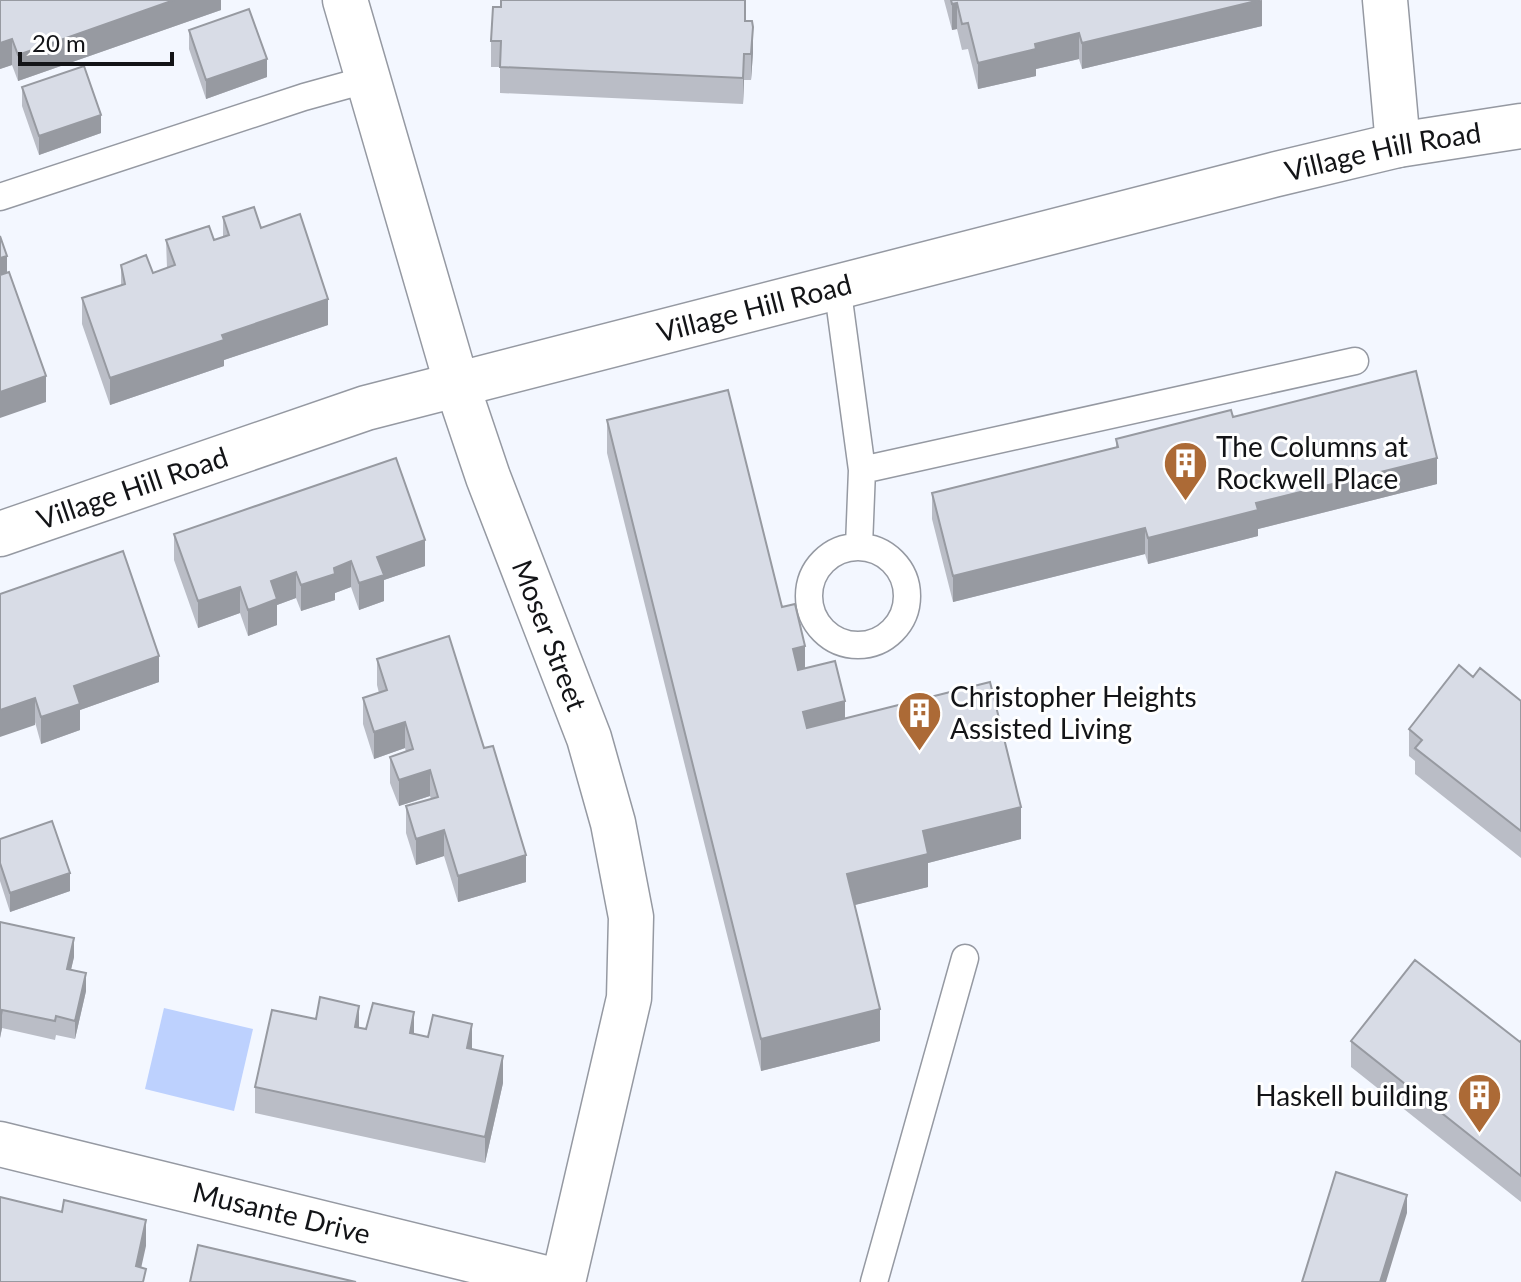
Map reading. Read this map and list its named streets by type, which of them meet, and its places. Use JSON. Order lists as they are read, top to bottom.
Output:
{
  "streets": {
    "street": ["Village Hill Road", "Moser Street", "Musante Drive"]
  },
  "crossings": [
    ["Village Hill Road", "Moser Street"],
    ["Moser Street", "Musante Drive"]
  ],
  "places": {
    "building": ["The Columns at Rockwell Place", "Christopher Heights Assisted Living", "Haskell building"]
  },
  "scale_bar": "20 m"
}
